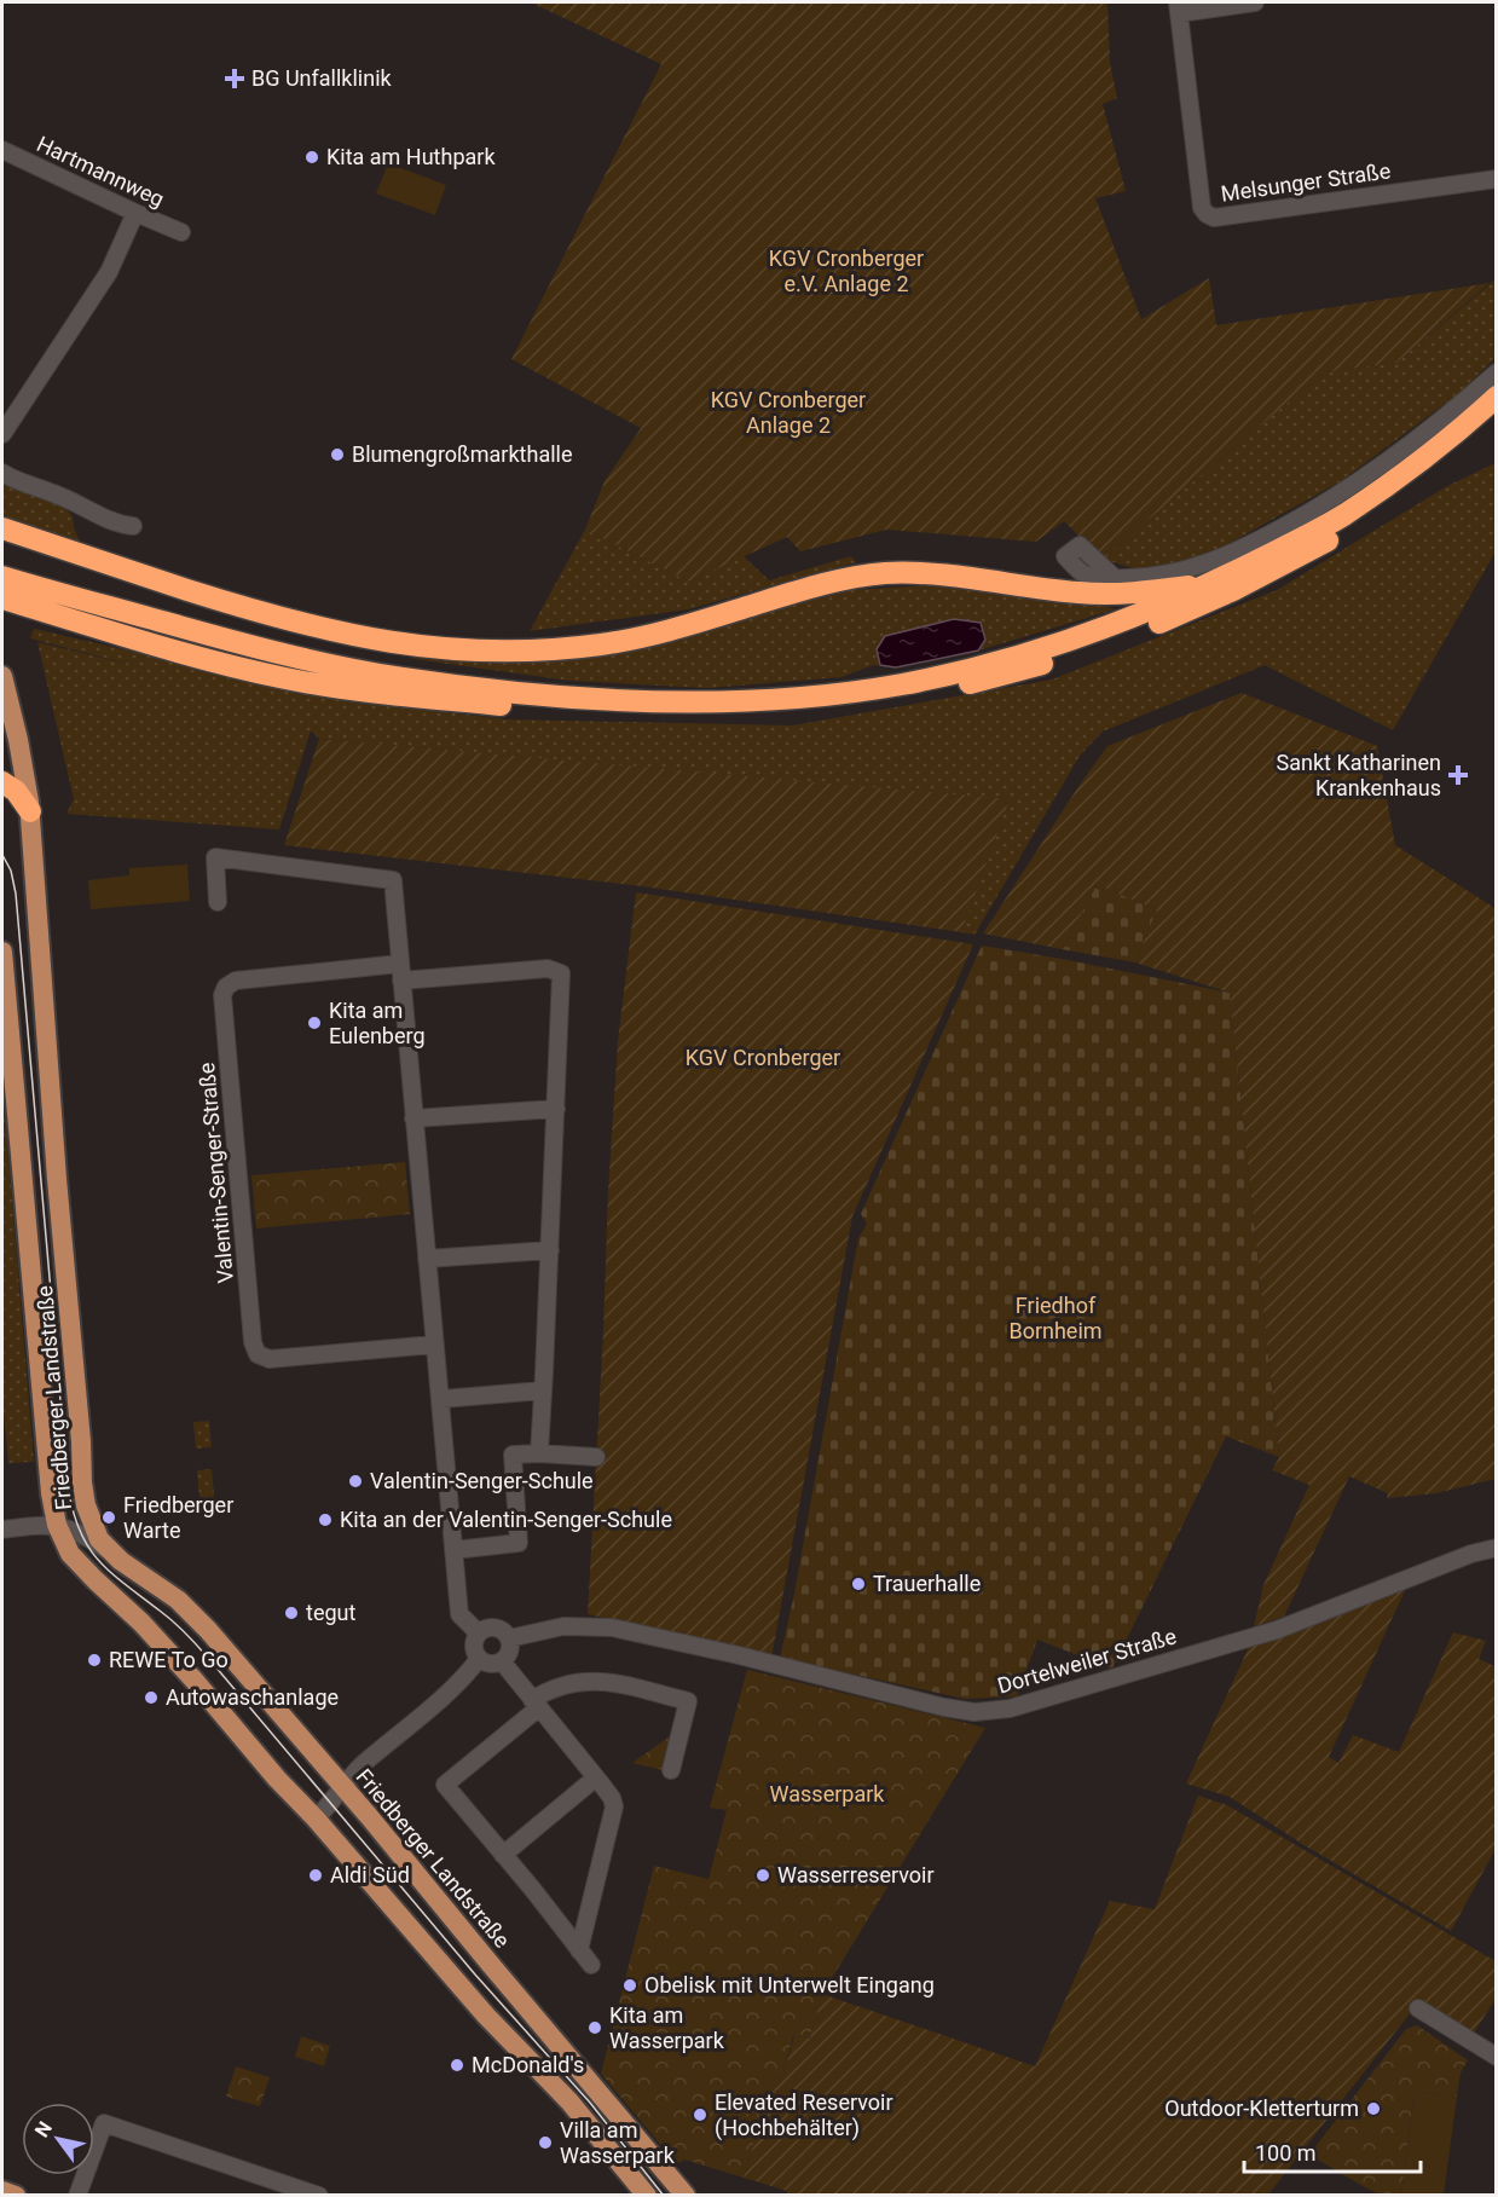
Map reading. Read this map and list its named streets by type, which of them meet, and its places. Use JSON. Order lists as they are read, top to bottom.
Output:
{
  "streets": {
    "main road": ["Friedberger Landstraße"],
    "street": [
      "Hartmannweg",
      "Melsunger Straße",
      "Valentin-Senger-Straße",
      "Dortelweiler Straße"
    ]
  },
  "parks": [
    "KGV Cronberger e.V. Anlage 2",
    "KGV Cronberger Anlage 2",
    "KGV Cronberger",
    "Friedhof Bornheim",
    "Wasserpark"
  ],
  "places": {
    "health": ["BG Unfallklinik", "Sankt Katharinen Krankenhaus"],
    "other": [
      "Kita am Huthpark",
      "Blumengroßmarkthalle",
      "Kita am Eulenberg",
      "Valentin-Senger-Schule",
      "Friedberger Warte",
      "Kita an der Valentin-Senger-Schule",
      "Trauerhalle",
      "tegut",
      "REWE To Go",
      "Autowaschanlage",
      "Aldi Süd",
      "Wasserreservoir",
      "Obelisk mit Unterwelt Eingang",
      "Kita am Wasserpark",
      "McDonald's",
      "Outdoor-Kletterturm",
      "Elevated Reservoir (Hochbehälter)",
      "Villa am Wasserpark"
    ]
  },
  "scale_bar": "100 m",
  "north": "top left"
}
